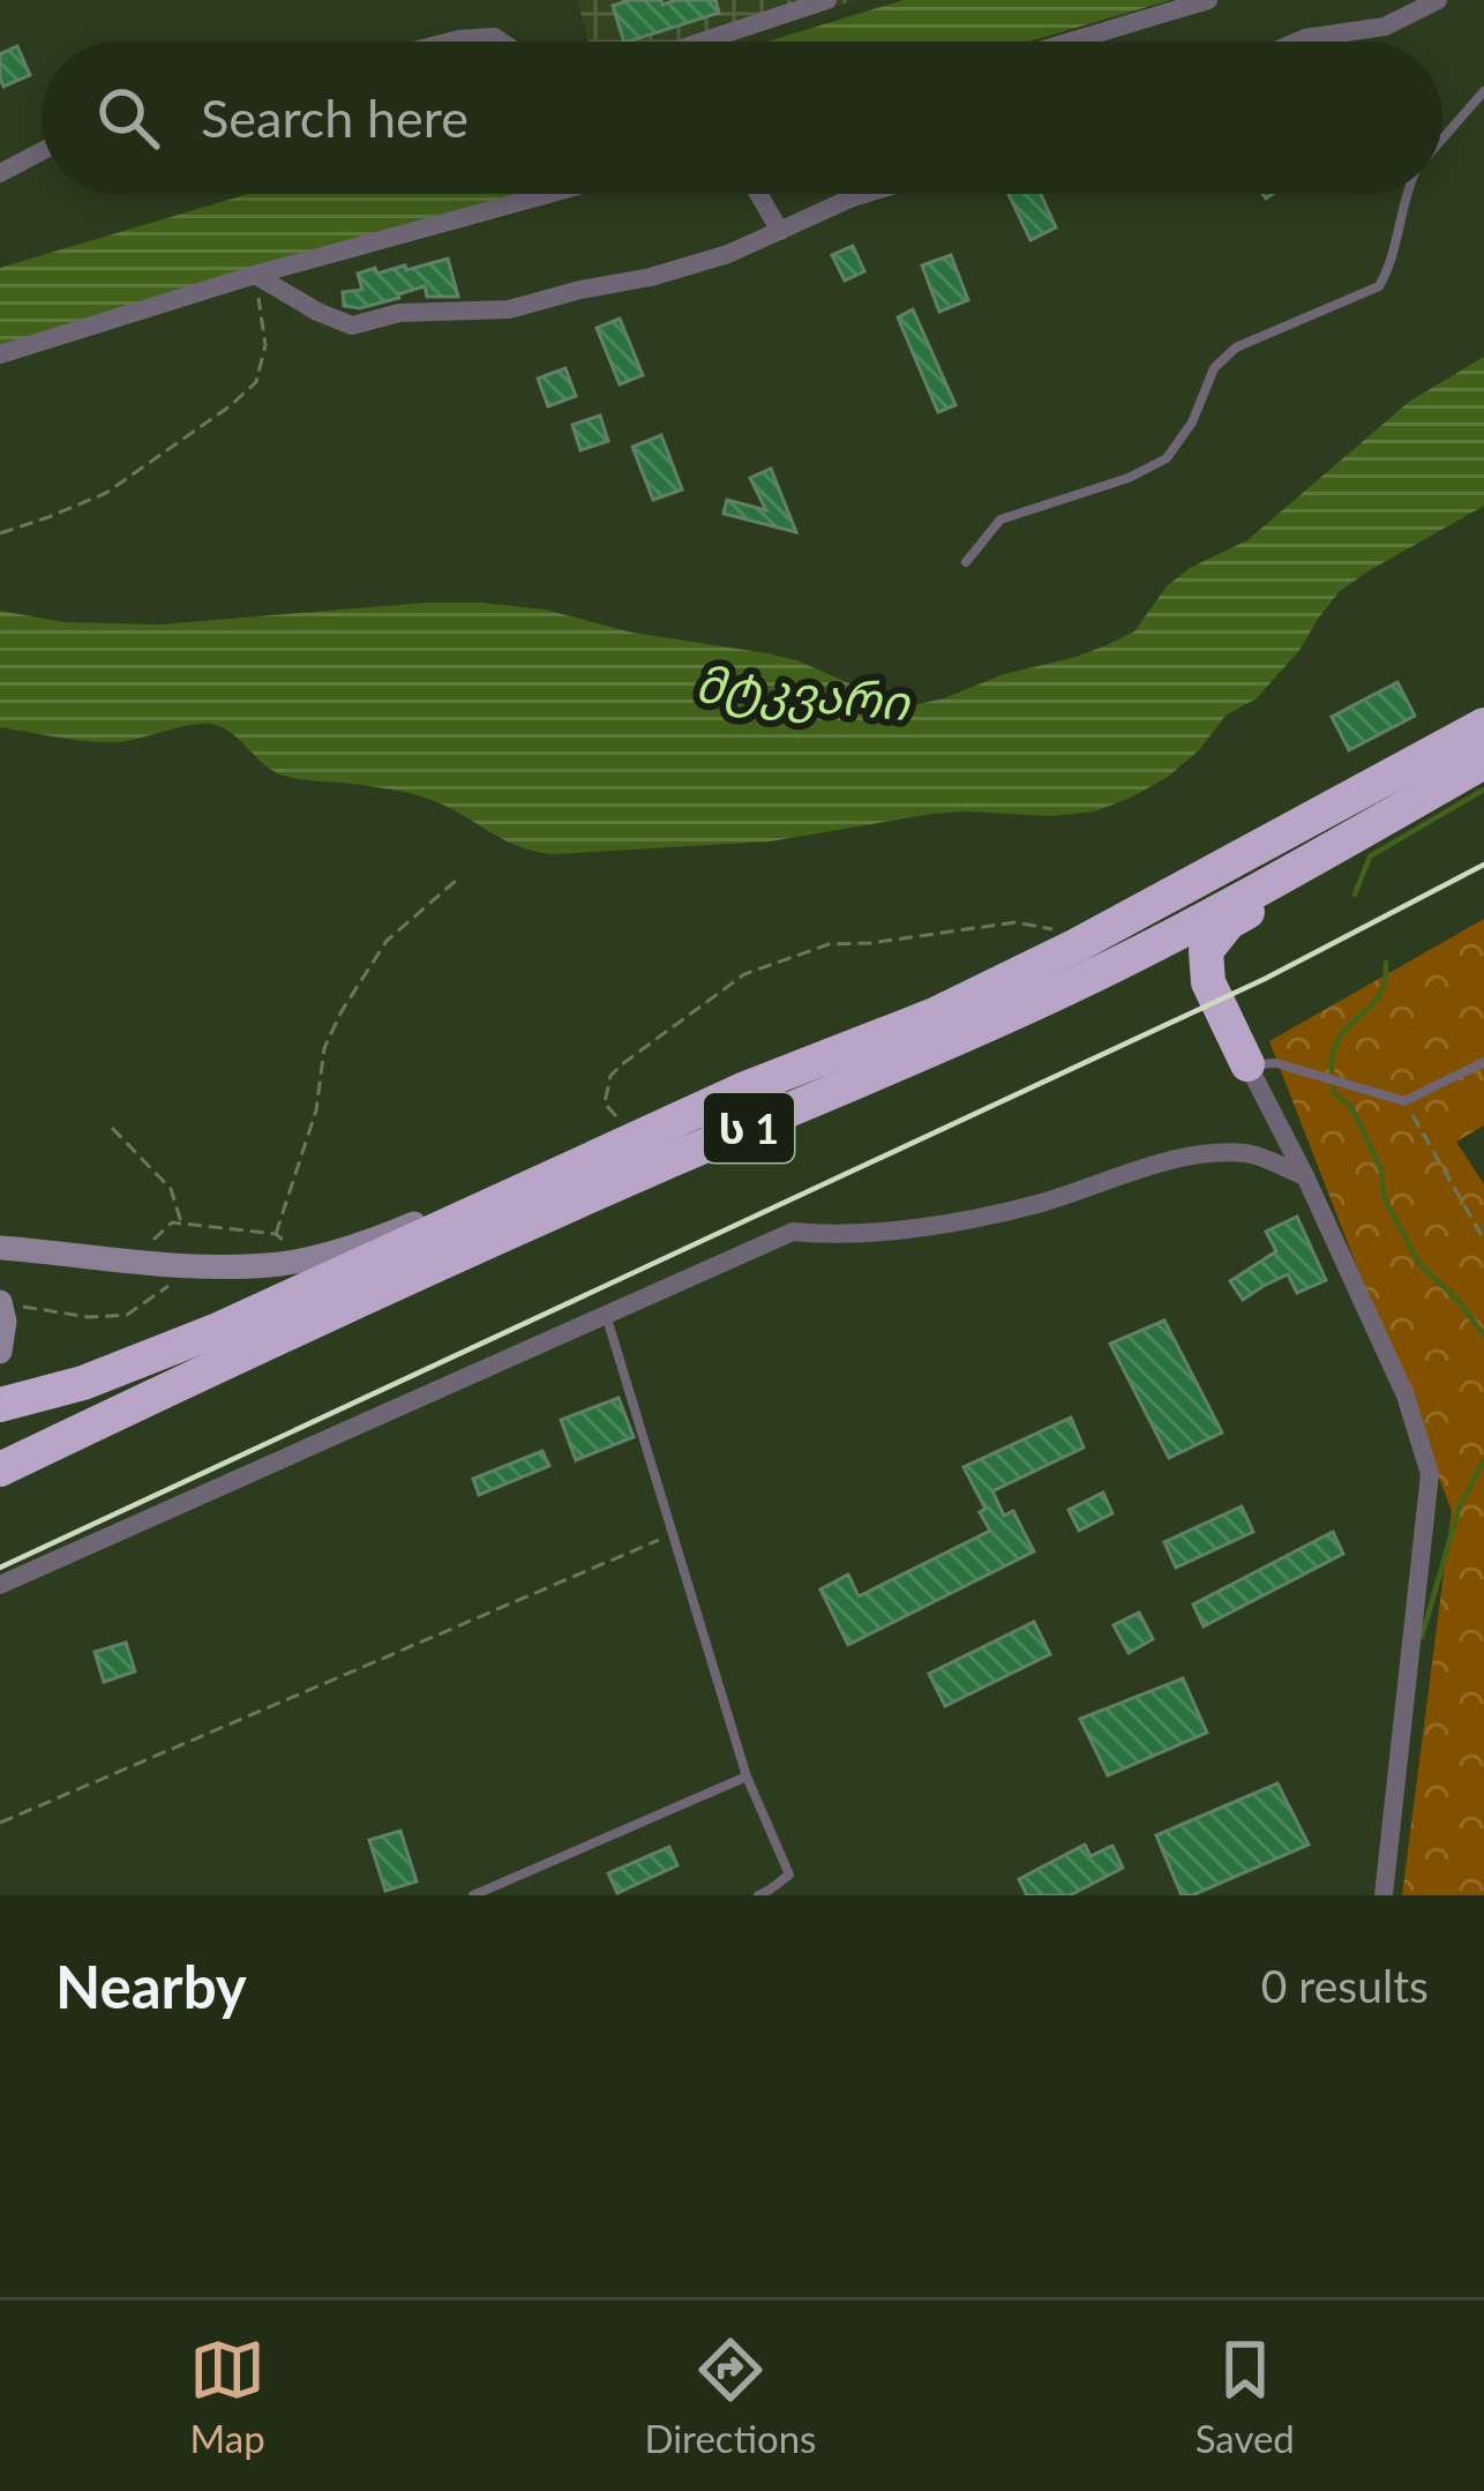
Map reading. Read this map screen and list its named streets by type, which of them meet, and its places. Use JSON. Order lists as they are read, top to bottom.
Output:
{
  "streets": {
    "highway": ["ს 1"]
  },
  "water": ["მტკვარი"],
  "page": {
    "search": "Search here",
    "heading": ["Nearby", "0 results"],
    "nav": ["Map", "Directions", "Saved"]
  }
}
